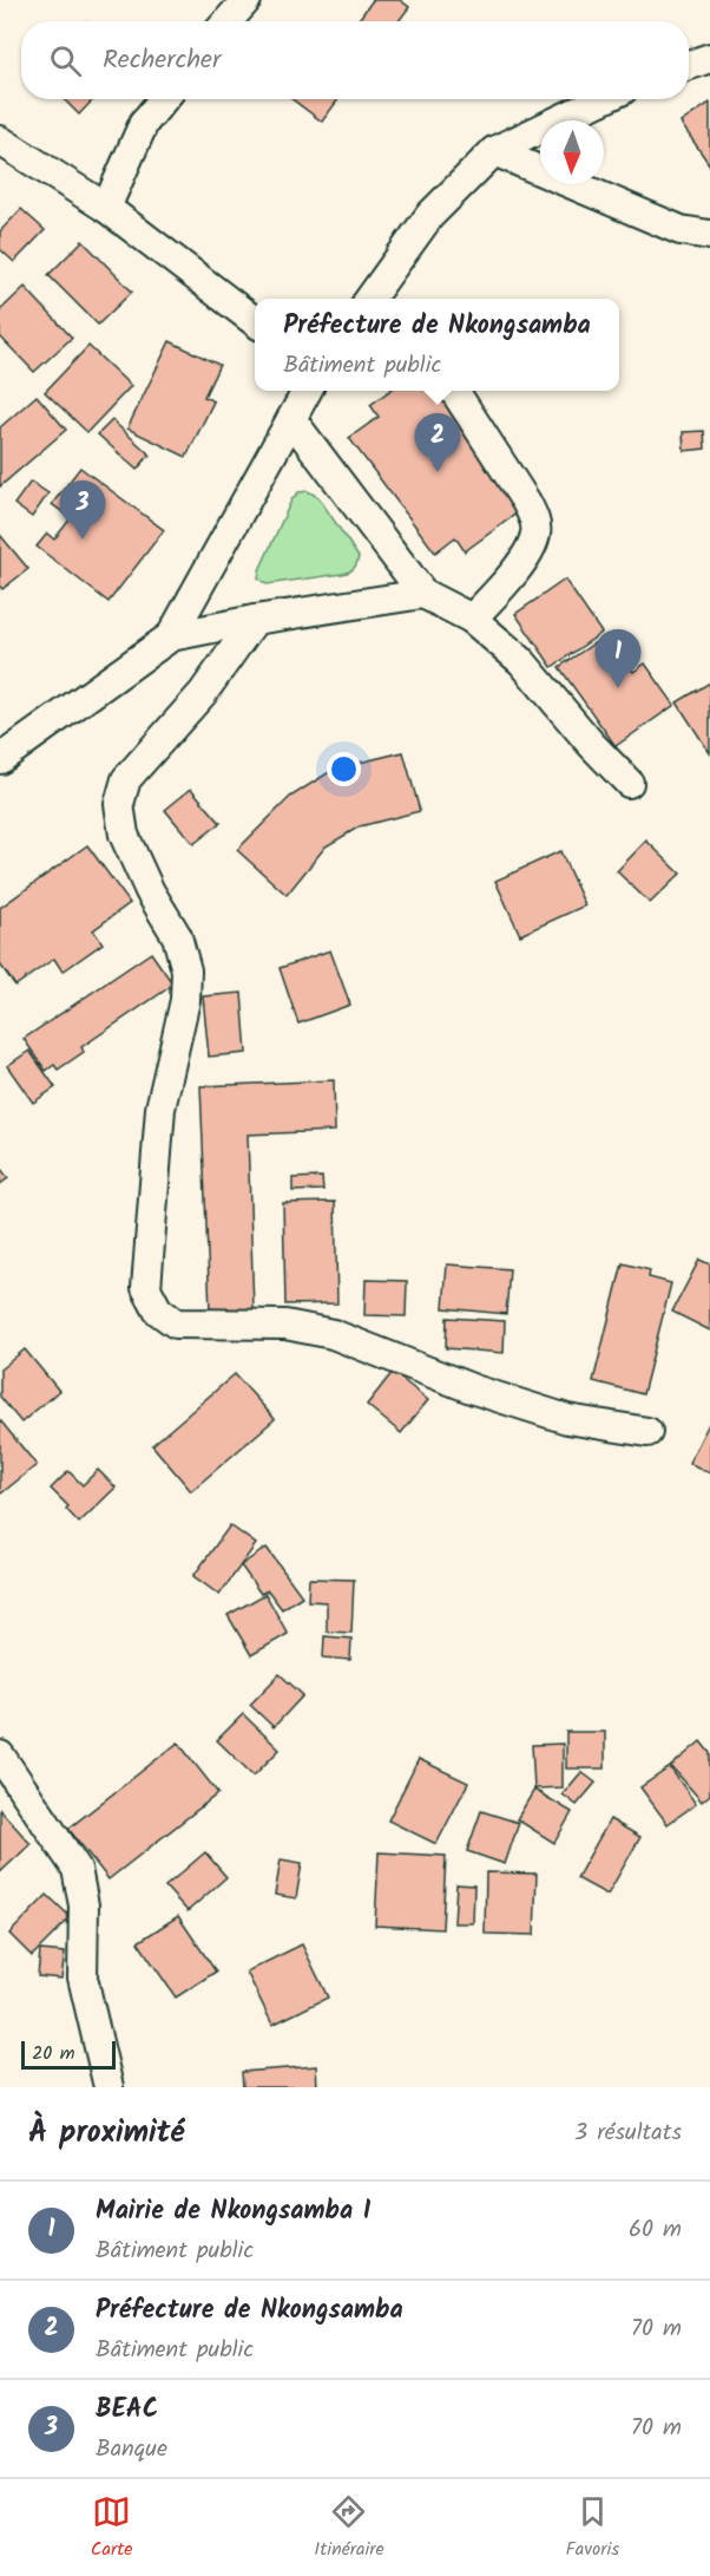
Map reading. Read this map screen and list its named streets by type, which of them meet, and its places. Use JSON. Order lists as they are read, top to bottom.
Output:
{
  "scale_bar": "20 m",
  "north": "bottom",
  "page": {
    "search": "Rechercher",
    "popup": ["Préfecture de Nkongsamba", "Bâtiment public"],
    "pins": ["2", "3", "1"],
    "scale": "20 m",
    "heading": ["À proximité", "3 résultats"],
    "list": [
      {
        "mark": "1",
        "name": "Mairie de Nkongsamba I",
        "note": "Bâtiment public",
        "value": "60 m"
      },
      {
        "mark": "2",
        "name": "Préfecture de Nkongsamba",
        "note": "Bâtiment public",
        "value": "70 m"
      },
      {
        "mark": "3",
        "name": "BEAC",
        "note": "Banque",
        "value": "70 m"
      }
    ],
    "nav": ["Carte", "Itinéraire", "Favoris"]
  }
}
